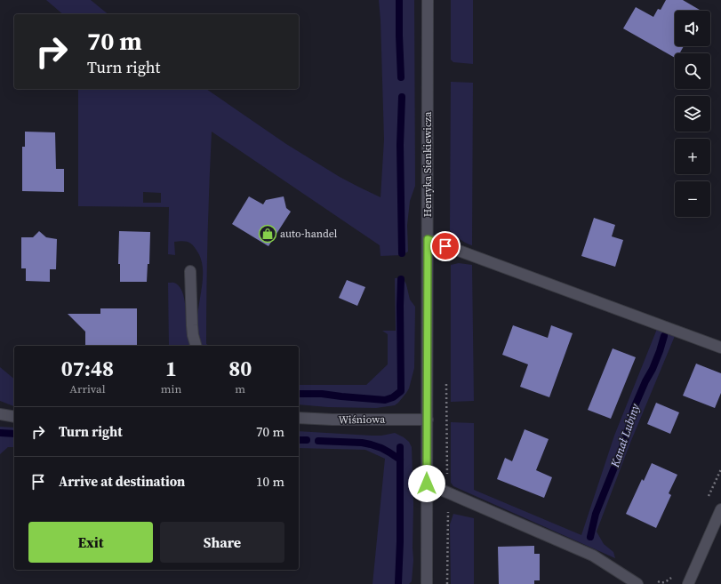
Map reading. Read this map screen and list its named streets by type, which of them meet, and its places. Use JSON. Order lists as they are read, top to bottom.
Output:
{
  "streets": {
    "street": ["Henryka Sienkiewicza", "Wiśniowa"]
  },
  "crossings": [
    ["Henryka Sienkiewicza", "Wiśniowa"]
  ],
  "water": ["Kanał Lubiny"],
  "places": {
    "shop": ["auto-handel"]
  },
  "page": {
    "map_buttons": ["+", "−"],
    "turn": ["70 m", "Turn right"],
    "eta": [
      "07:48",
      "Arrival",
      "1",
      "min",
      "80",
      "m"
    ],
    "list": [
      {
        "name": "Turn right",
        "value": "70 m"
      },
      {
        "name": "Arrive at destination",
        "value": "10 m"
      }
    ],
    "buttons": ["Exit", "Share"]
  }
}
